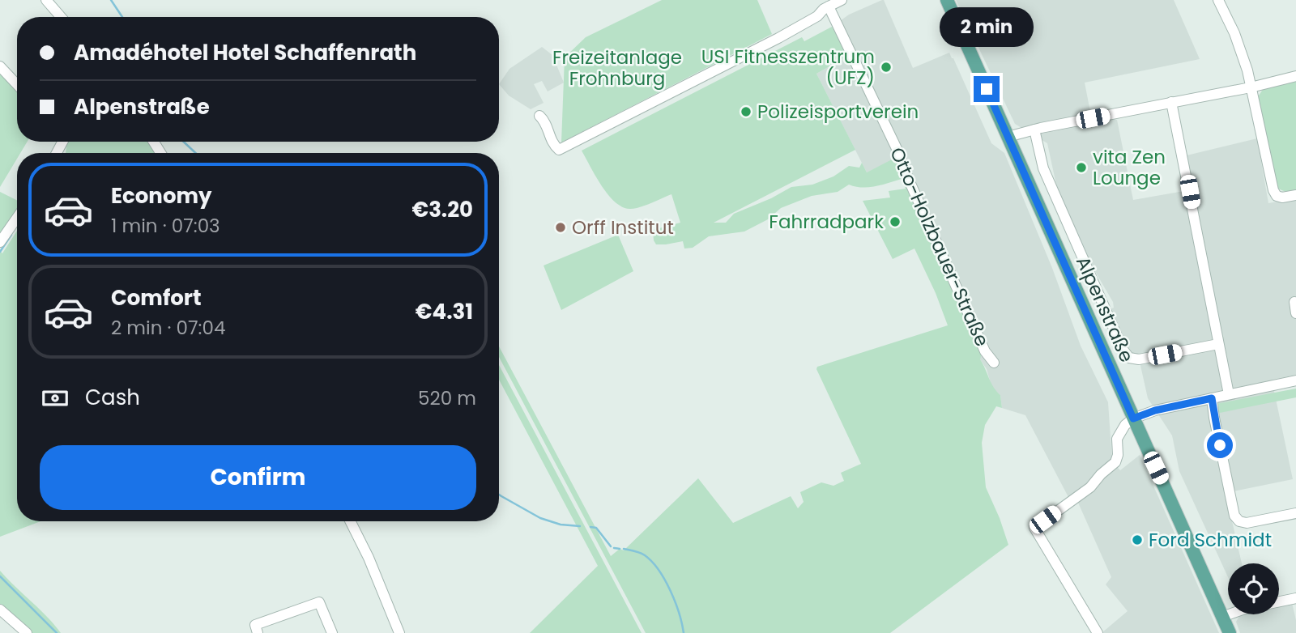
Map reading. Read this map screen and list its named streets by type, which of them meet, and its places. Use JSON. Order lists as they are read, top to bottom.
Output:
{
  "streets": {
    "main road": ["Alpenstraße"],
    "street": ["Otto-Holzbauer-Straße"]
  },
  "parks": ["Freizeitanlage Frohnburg"],
  "places": [
    "USI Fitnesszentrum (UFZ)",
    "Polizeisportverein",
    "vita Zen Lounge",
    "Fahrradpark",
    "Orff Institut",
    "Ford Schmidt"
  ],
  "page": {
    "bubble": "2 min",
    "banner": ["Amadéhotel Hotel Schaffenrath", "Alpenstraße"],
    "list": [
      {
        "name": "Economy",
        "note": "1 min · 07:03",
        "value": "€3.20"
      },
      {
        "name": "Comfort",
        "note": "2 min · 07:04",
        "value": "€4.31"
      }
    ],
    "pay": ["Cash", "520 m"],
    "buttons": "Confirm"
  }
}
